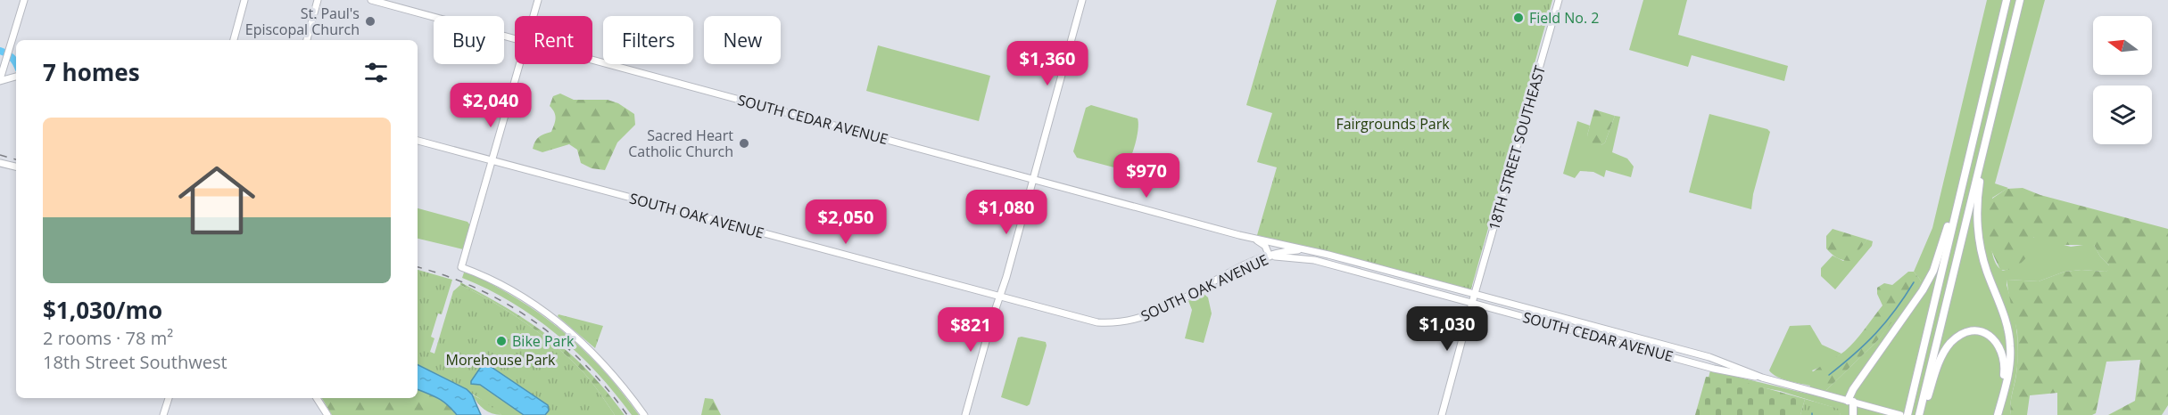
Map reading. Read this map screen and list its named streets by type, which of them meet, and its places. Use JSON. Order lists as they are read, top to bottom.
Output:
{
  "streets": {
    "street": ["SOUTH CEDAR AVENUE", "18TH STREET SOUTHEAST", "SOUTH OAK AVENUE"]
  },
  "crossings": [
    ["SOUTH CEDAR AVENUE", "18TH STREET SOUTHEAST"],
    ["SOUTH CEDAR AVENUE", "SOUTH OAK AVENUE"]
  ],
  "parks": ["Fairgrounds Park", "Morehouse Park"],
  "places": [
    "Field No. 2",
    "St. Paul's Episcopal Church",
    "Sacred Heart Catholic Church",
    "Bike Park"
  ],
  "north": "left",
  "page": {
    "chip": [
      "Buy",
      "Rent",
      "Filters",
      "New"
    ],
    "heading": "7 homes",
    "price": [
      "$1,360",
      "$2,040",
      "$970",
      "$1,080",
      "$2,050",
      "$1,030",
      "$821"
    ],
    "list": [
      {
        "name": "$1,030/mo",
        "note": "2 rooms · 78 m² · 18th Street Southwest"
      }
    ]
  }
}
